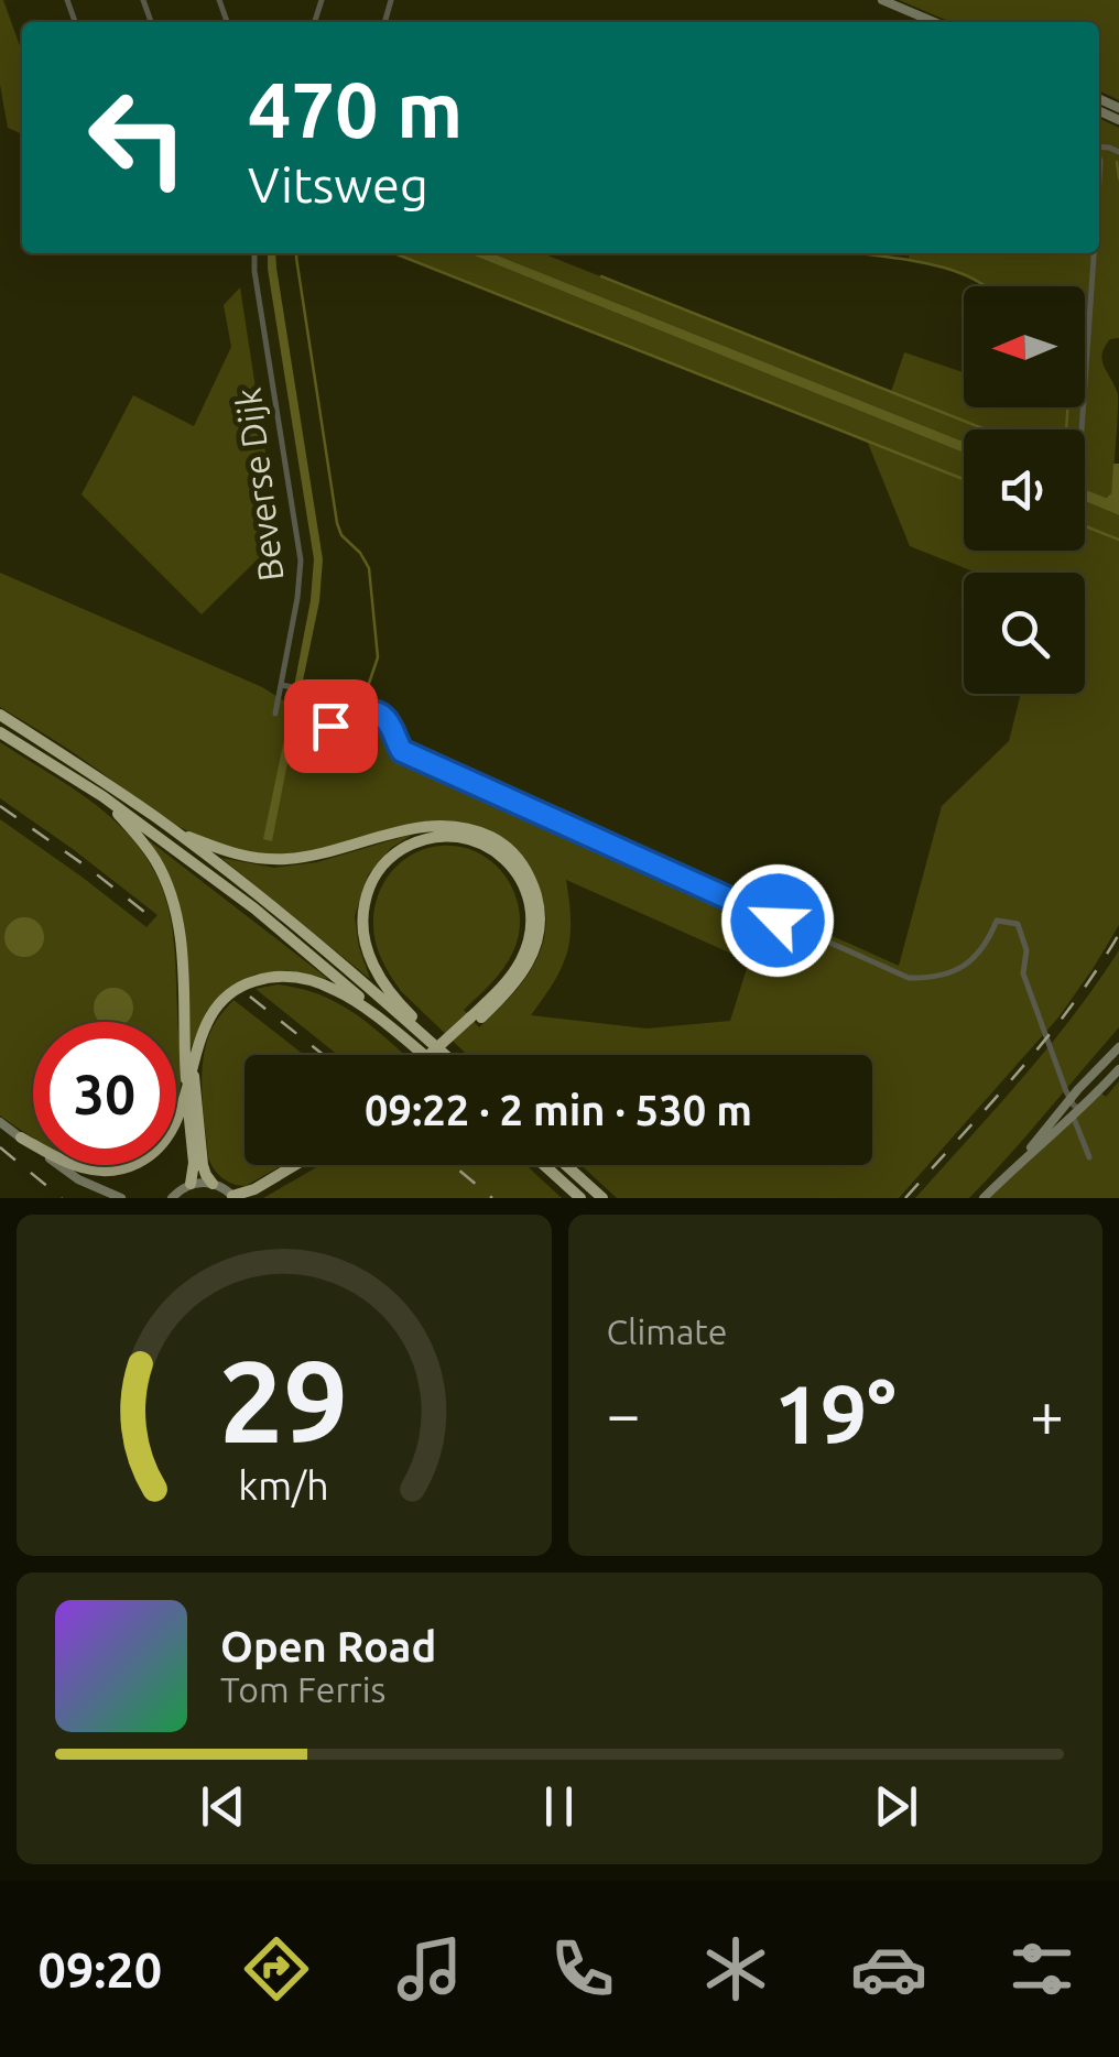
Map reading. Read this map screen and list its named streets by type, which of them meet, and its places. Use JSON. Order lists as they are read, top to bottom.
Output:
{
  "streets": {
    "street": ["Beverse Dijk"]
  },
  "north": "left",
  "page": {
    "turn": ["470 m", "Vitsweg"],
    "limit": "30",
    "trip": "09:22 · 2 min · 530 m",
    "tile": "Climate",
    "heat": ["−", "19°", "+"],
    "song": ["Open Road", "Tom Ferris"],
    "tabs": "09:20",
    "gauge": ["29", "km/h"]
  }
}
